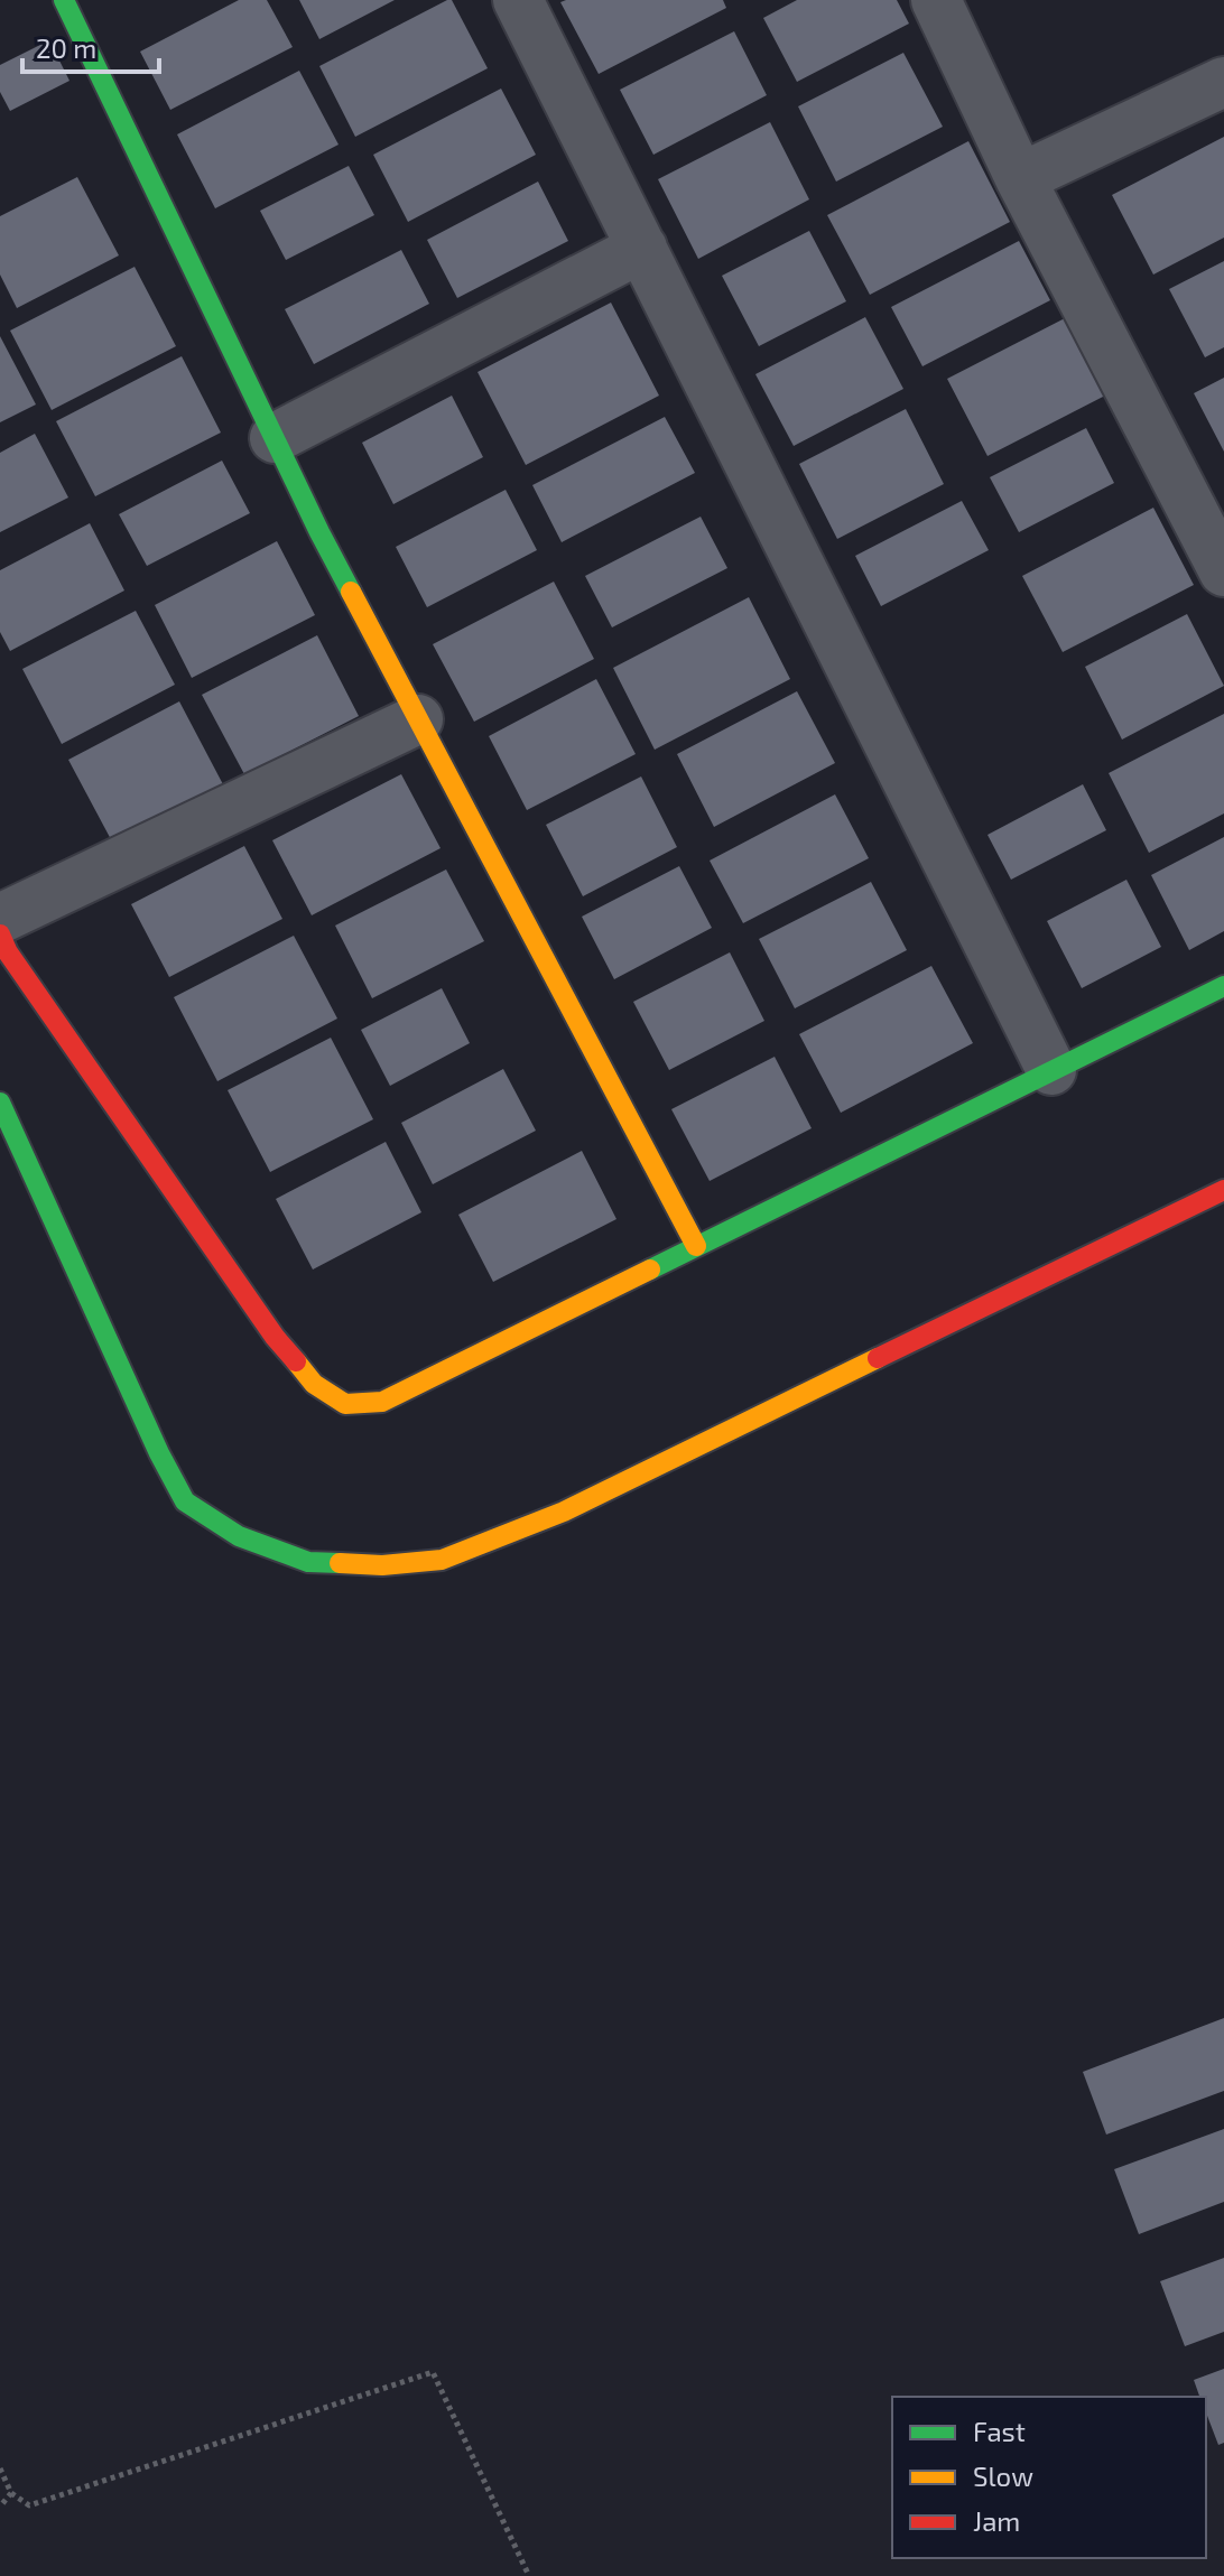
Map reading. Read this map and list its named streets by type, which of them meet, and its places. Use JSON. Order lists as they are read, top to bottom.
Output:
{
  "legend": ["Fast", "Slow", "Jam"],
  "scale_bar": "20 m"
}
